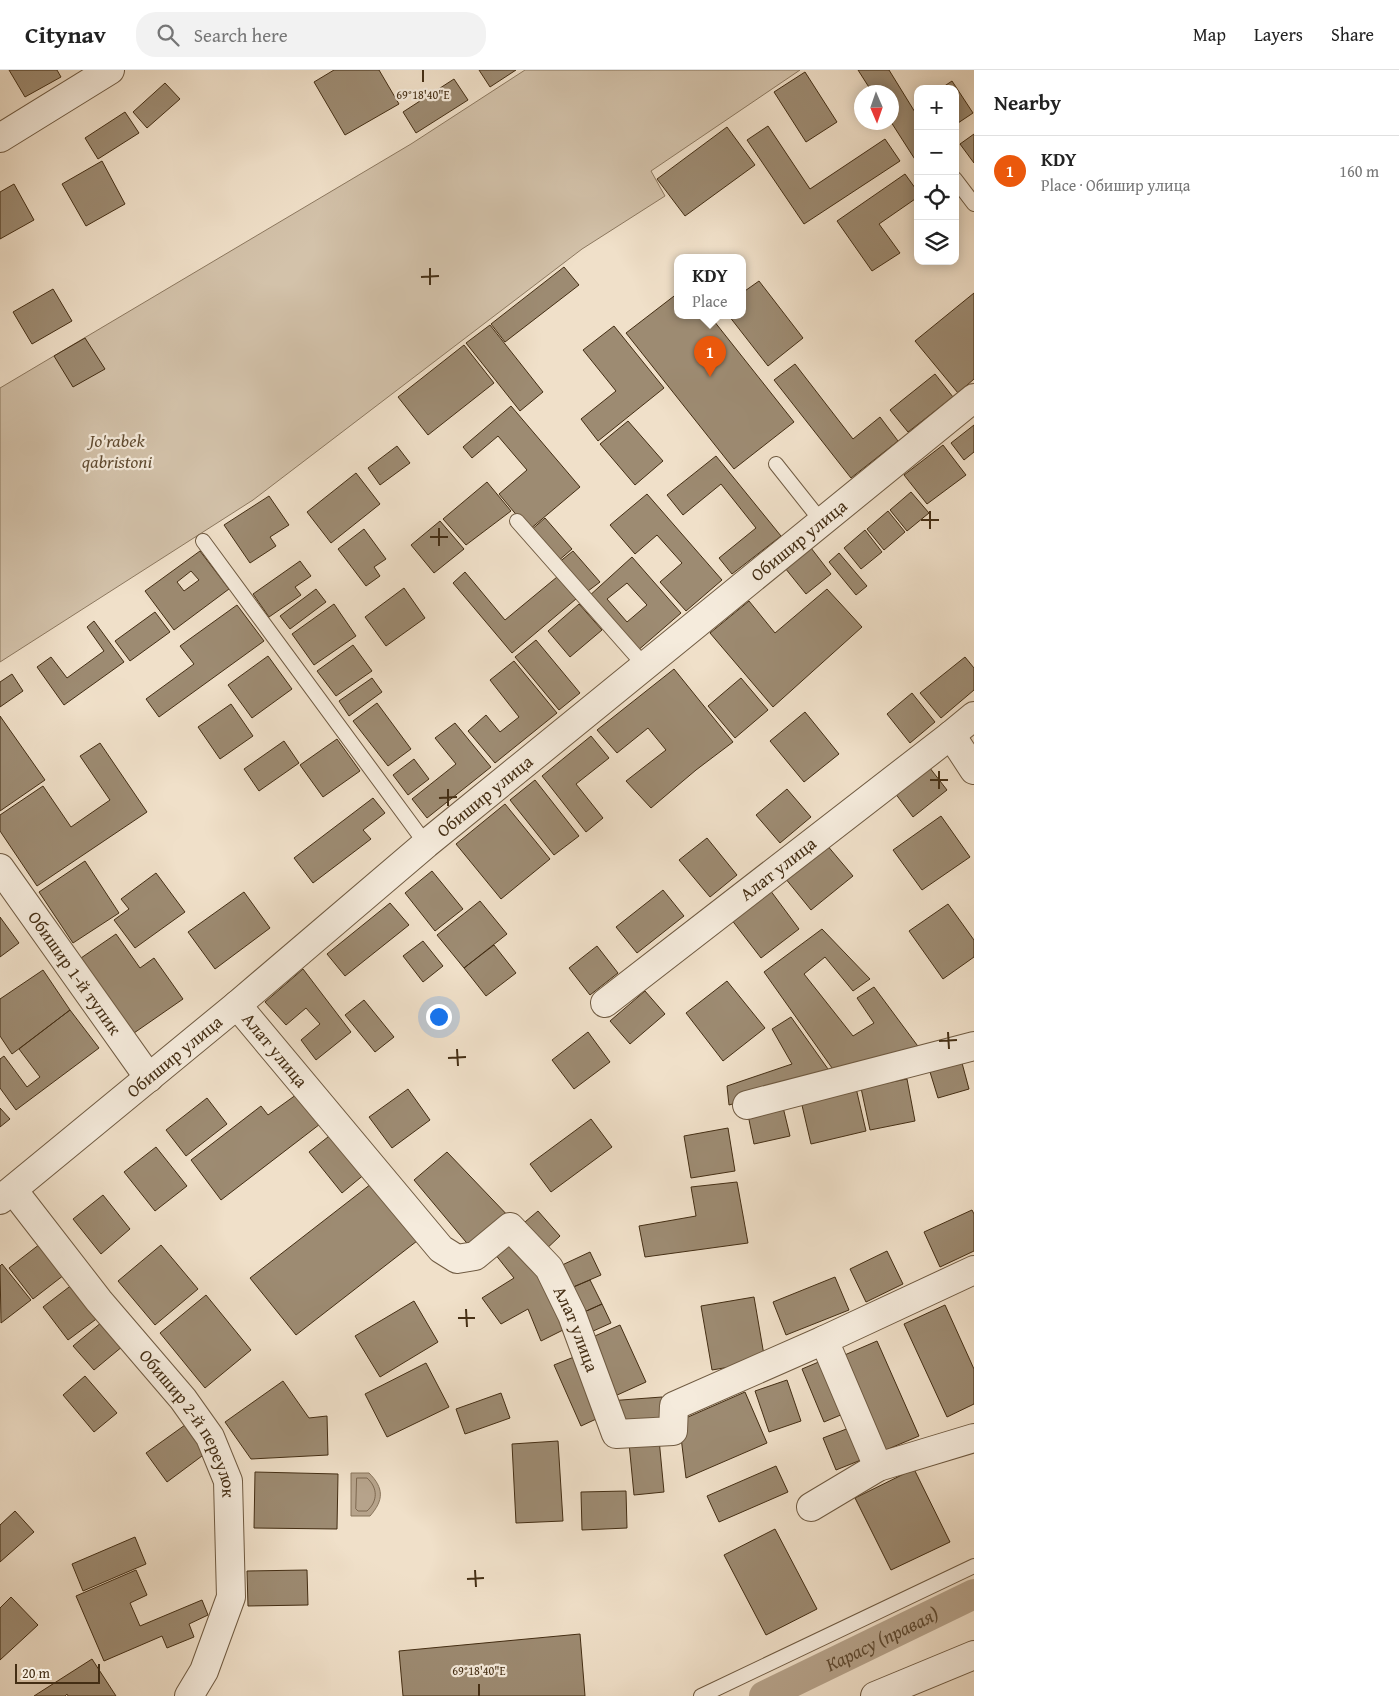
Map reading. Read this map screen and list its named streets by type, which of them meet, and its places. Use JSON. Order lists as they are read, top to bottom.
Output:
{
  "streets": {
    "street": [
      "Обишир улица",
      "Алат улица",
      "Обишир 1-й тупик",
      "Обишир 2-й переулок"
    ]
  },
  "crossings": [
    ["Обишир улица", "Алат улица"],
    ["Обишир улица", "Обишир 1-й тупик"],
    ["Обишир улица", "Обишир 2-й переулок"]
  ],
  "water": ["Карасу (правая)"],
  "parks": ["Jo'rabek qabristoni"],
  "scale_bar": "20 m",
  "north": "bottom",
  "page": {
    "header": "Citynav",
    "search": "Search here",
    "nav": ["Map", "Layers", "Share"],
    "heading": "Nearby",
    "map_buttons": ["+", "−"],
    "list": [
      {
        "mark": "1",
        "name": "KDY",
        "note": "Place · Обишир улица",
        "value": "160 m"
      }
    ],
    "popup": ["KDY", "Place"],
    "pins": "1",
    "scale": "20 m"
  },
  "coordinates": ["69°18'40\"E"]
}
